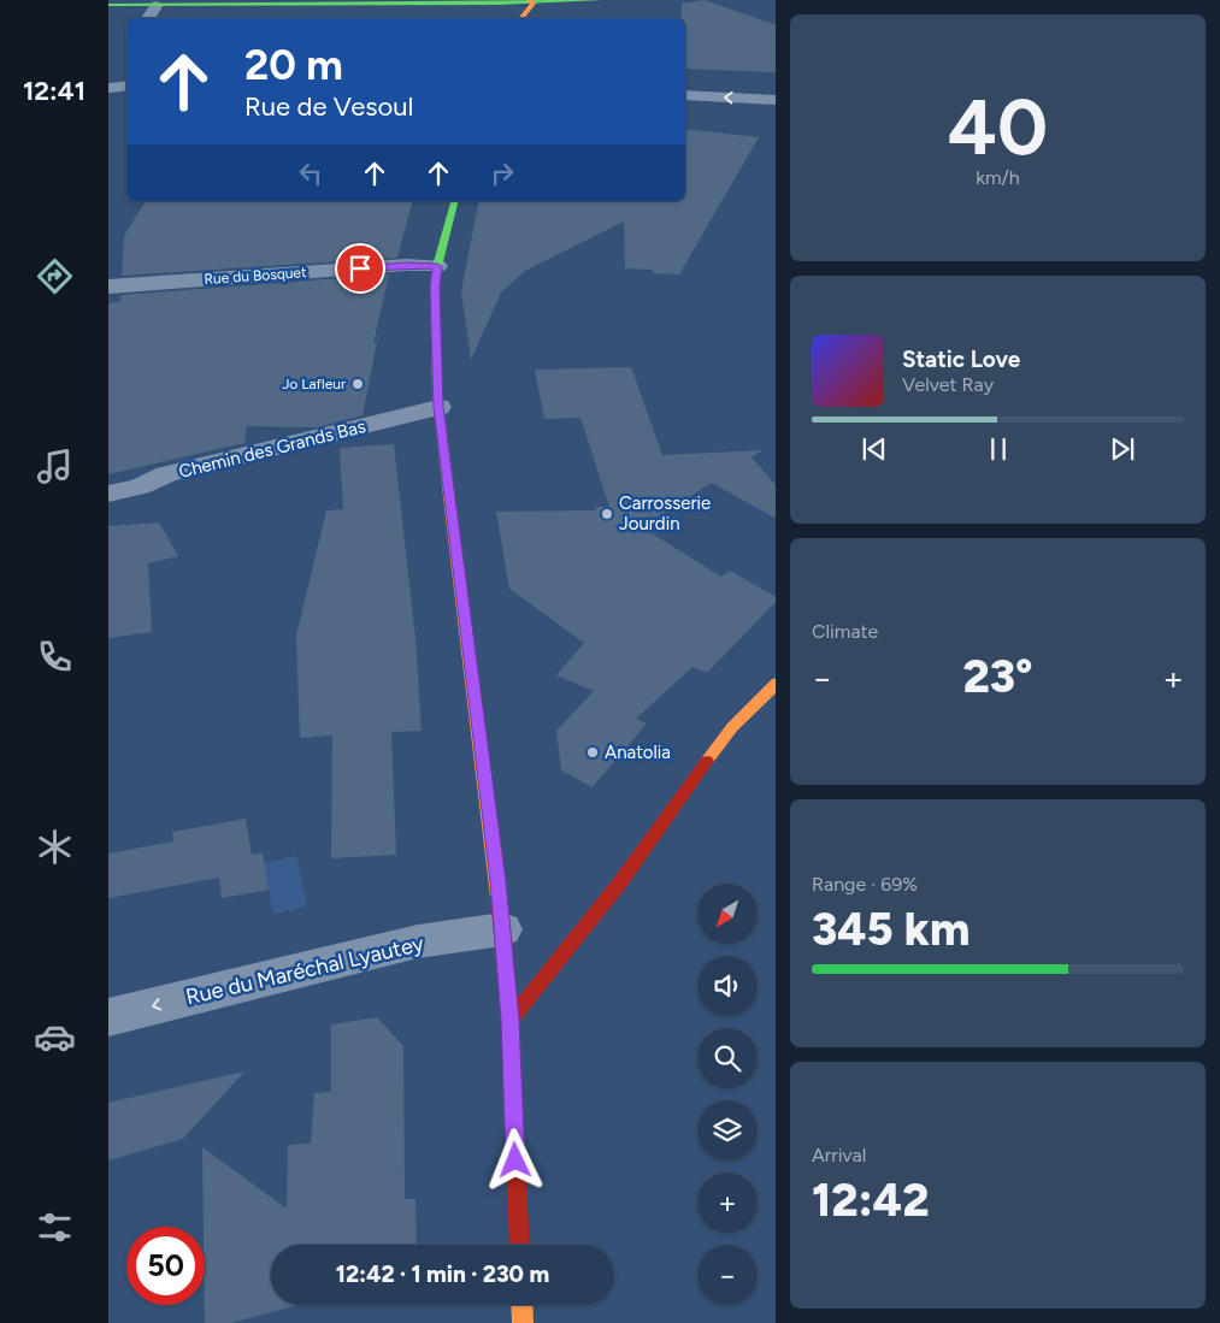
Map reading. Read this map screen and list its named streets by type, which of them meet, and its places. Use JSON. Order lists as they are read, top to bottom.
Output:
{
  "streets": {
    "street": ["Rue du Bosquet", "Chemin des Grands Bas", "Rue du Maréchal Lyautey"]
  },
  "one_way": ["Rue du Maréchal Lyautey"],
  "places": ["Jo Lafleur", "Carrosserie Jourdin", "Anatolia"],
  "north": "bottom left",
  "page": {
    "tabs": "12:41",
    "tile": [
      ["40", "km/h"],
      "Climate",
      ["Range · 69%", "345 km"],
      ["Arrival", "12:42"]
    ],
    "turn": ["20 m", "Rue de Vesoul"],
    "song": ["Static Love", "Velvet Ray"],
    "heat": ["−", "23°", "+"],
    "map_buttons": ["+", "−"],
    "limit": "50",
    "trip": "12:42 · 1 min · 230 m"
  }
}
